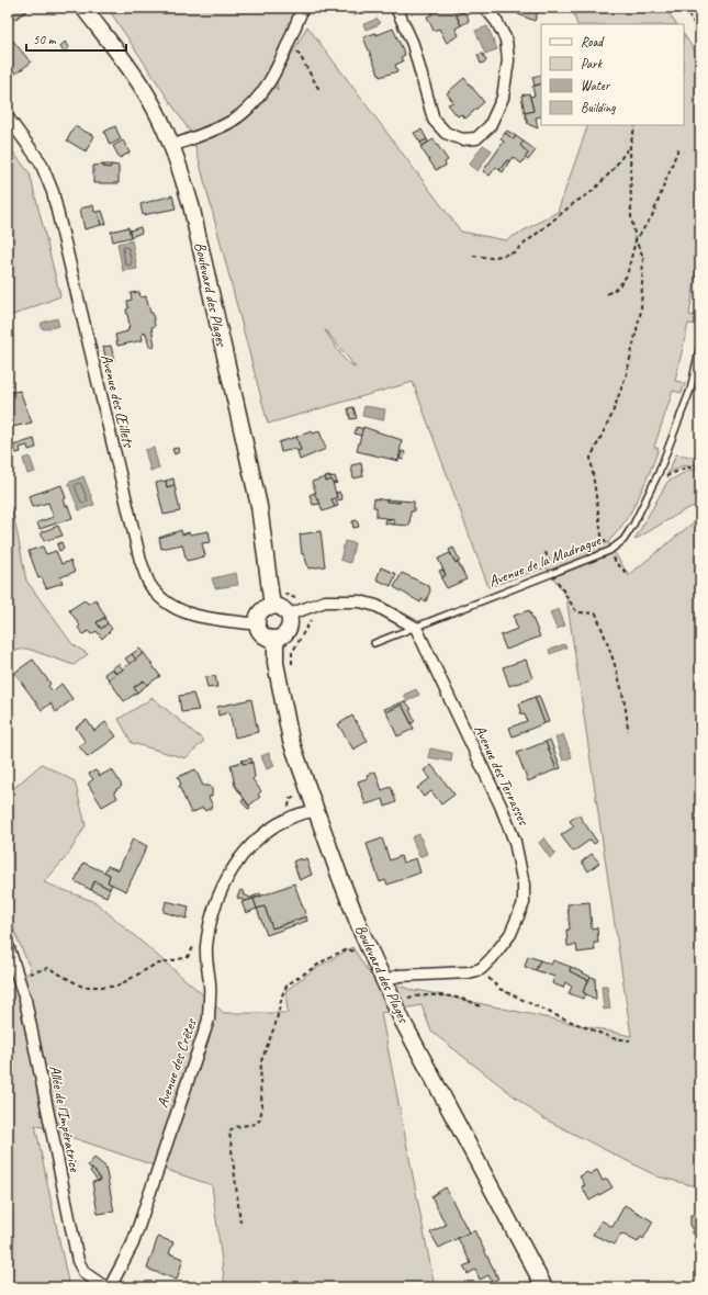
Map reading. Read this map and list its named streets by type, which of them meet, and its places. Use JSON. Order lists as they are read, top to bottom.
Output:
{
  "streets": {
    "main road": ["Boulevard des Plages"],
    "street": [
      "Avenue des Œillets",
      "Avenue des Terrasses",
      "Avenue des Crêtes",
      "Allée de l'Impératrice"
    ],
    "lane": ["Avenue de la Madrague"]
  },
  "crossings": [
    ["Boulevard des Plages", "Avenue des Œillets"],
    ["Boulevard des Plages", "Avenue des Crêtes"],
    ["Avenue de la Madrague", "Avenue des Terrasses"]
  ],
  "legend": [
    "Road",
    "Park",
    "Water",
    "Building"
  ],
  "scale_bar": "50 m"
}
